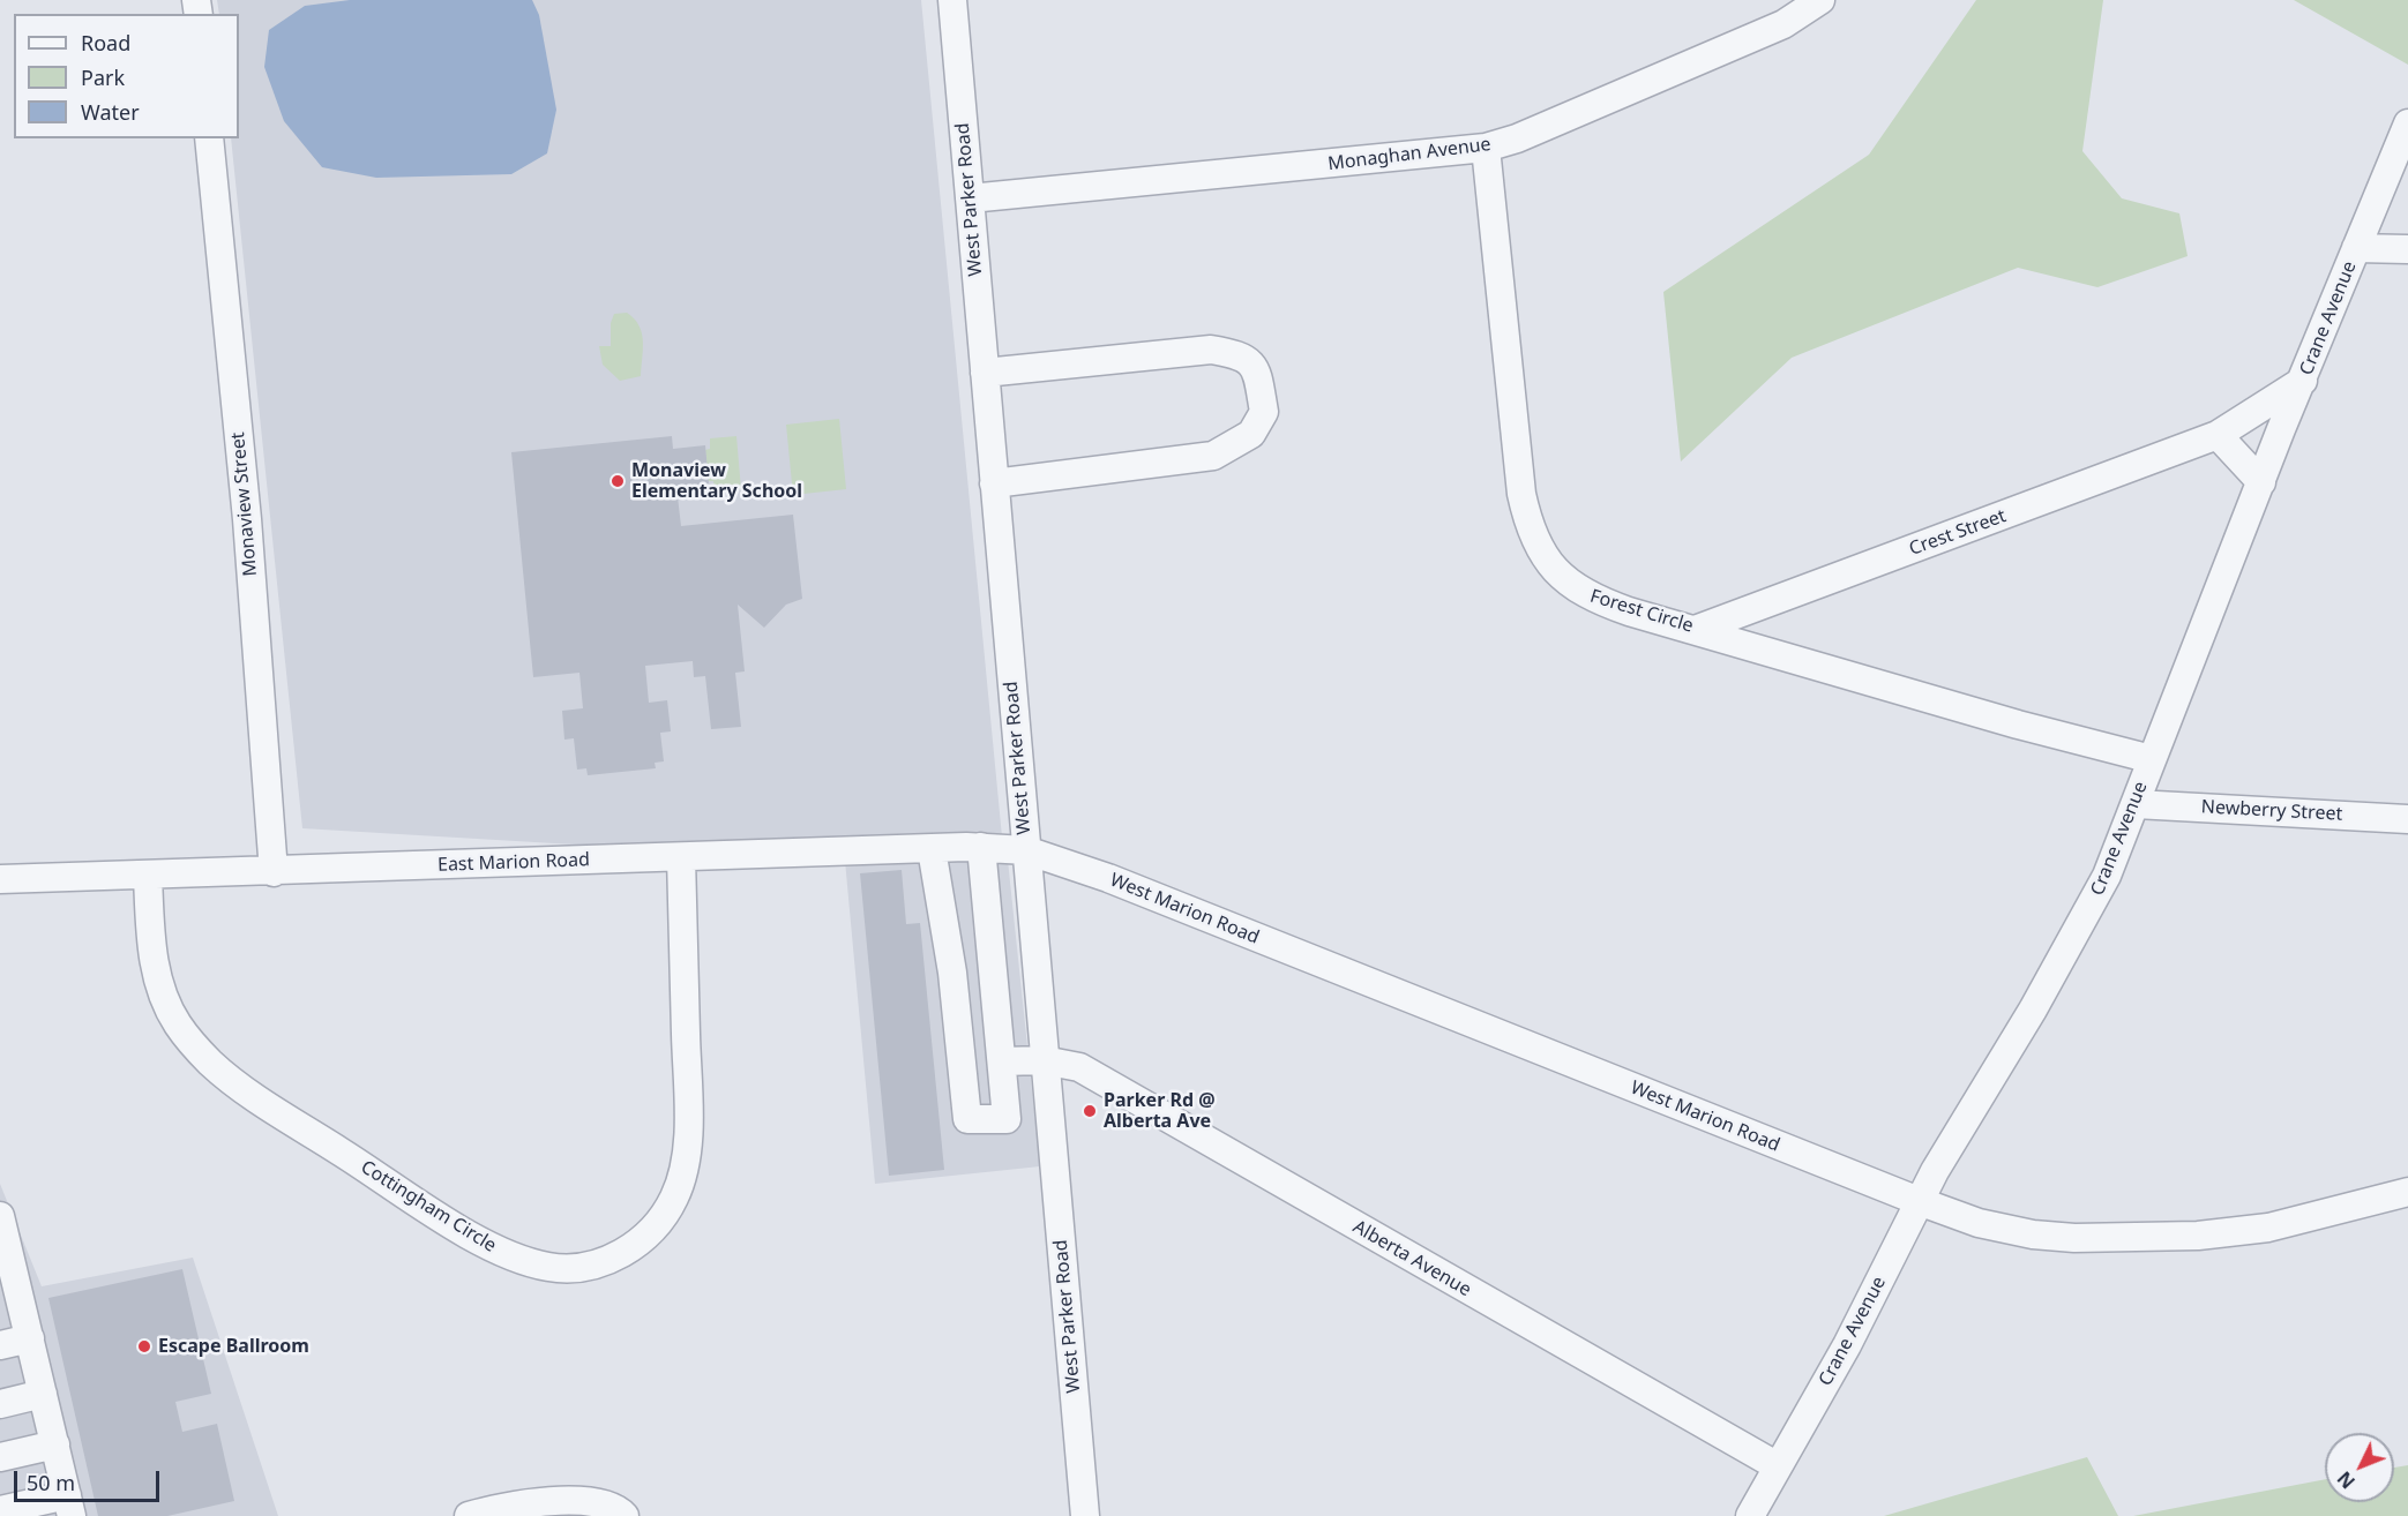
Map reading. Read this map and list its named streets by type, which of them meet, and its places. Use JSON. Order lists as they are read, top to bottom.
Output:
{
  "streets": {
    "street": [
      "Monaghan Avenue",
      "West Parker Road",
      "Crane Avenue",
      "Monaview Street",
      "Crest Street",
      "Forest Circle",
      "Newberry Street",
      "East Marion Road",
      "West Marion Road",
      "Cottingham Circle",
      "Alberta Avenue"
    ]
  },
  "crossings": [
    ["Monaghan Avenue", "West Parker Road"],
    ["Monaghan Avenue", "Forest Circle"],
    ["West Parker Road", "East Marion Road"],
    ["West Parker Road", "West Marion Road"],
    ["West Parker Road", "Alberta Avenue"],
    ["Crane Avenue", "Crest Street"],
    ["Crane Avenue", "Forest Circle"],
    ["Crane Avenue", "Newberry Street"],
    ["Crane Avenue", "West Marion Road"],
    ["Crane Avenue", "Alberta Avenue"],
    ["Monaview Street", "East Marion Road"],
    ["Crest Street", "Forest Circle"],
    ["East Marion Road", "West Marion Road"],
    ["East Marion Road", "Cottingham Circle"]
  ],
  "places": ["Monaview Elementary School", "Parker Rd @ Alberta Ave", "Escape Ballroom"],
  "legend": ["Road", "Park", "Water"],
  "scale_bar": "50 m",
  "north": "bottom left"
}
